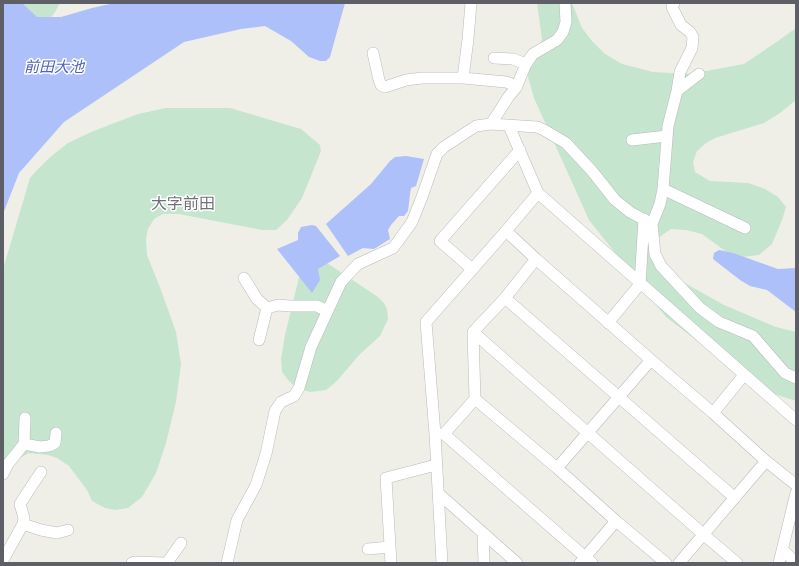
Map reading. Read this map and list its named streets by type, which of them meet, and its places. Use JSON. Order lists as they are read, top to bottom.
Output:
{
  "districts": ["大字前田"],
  "water": ["前田大池"]
}
